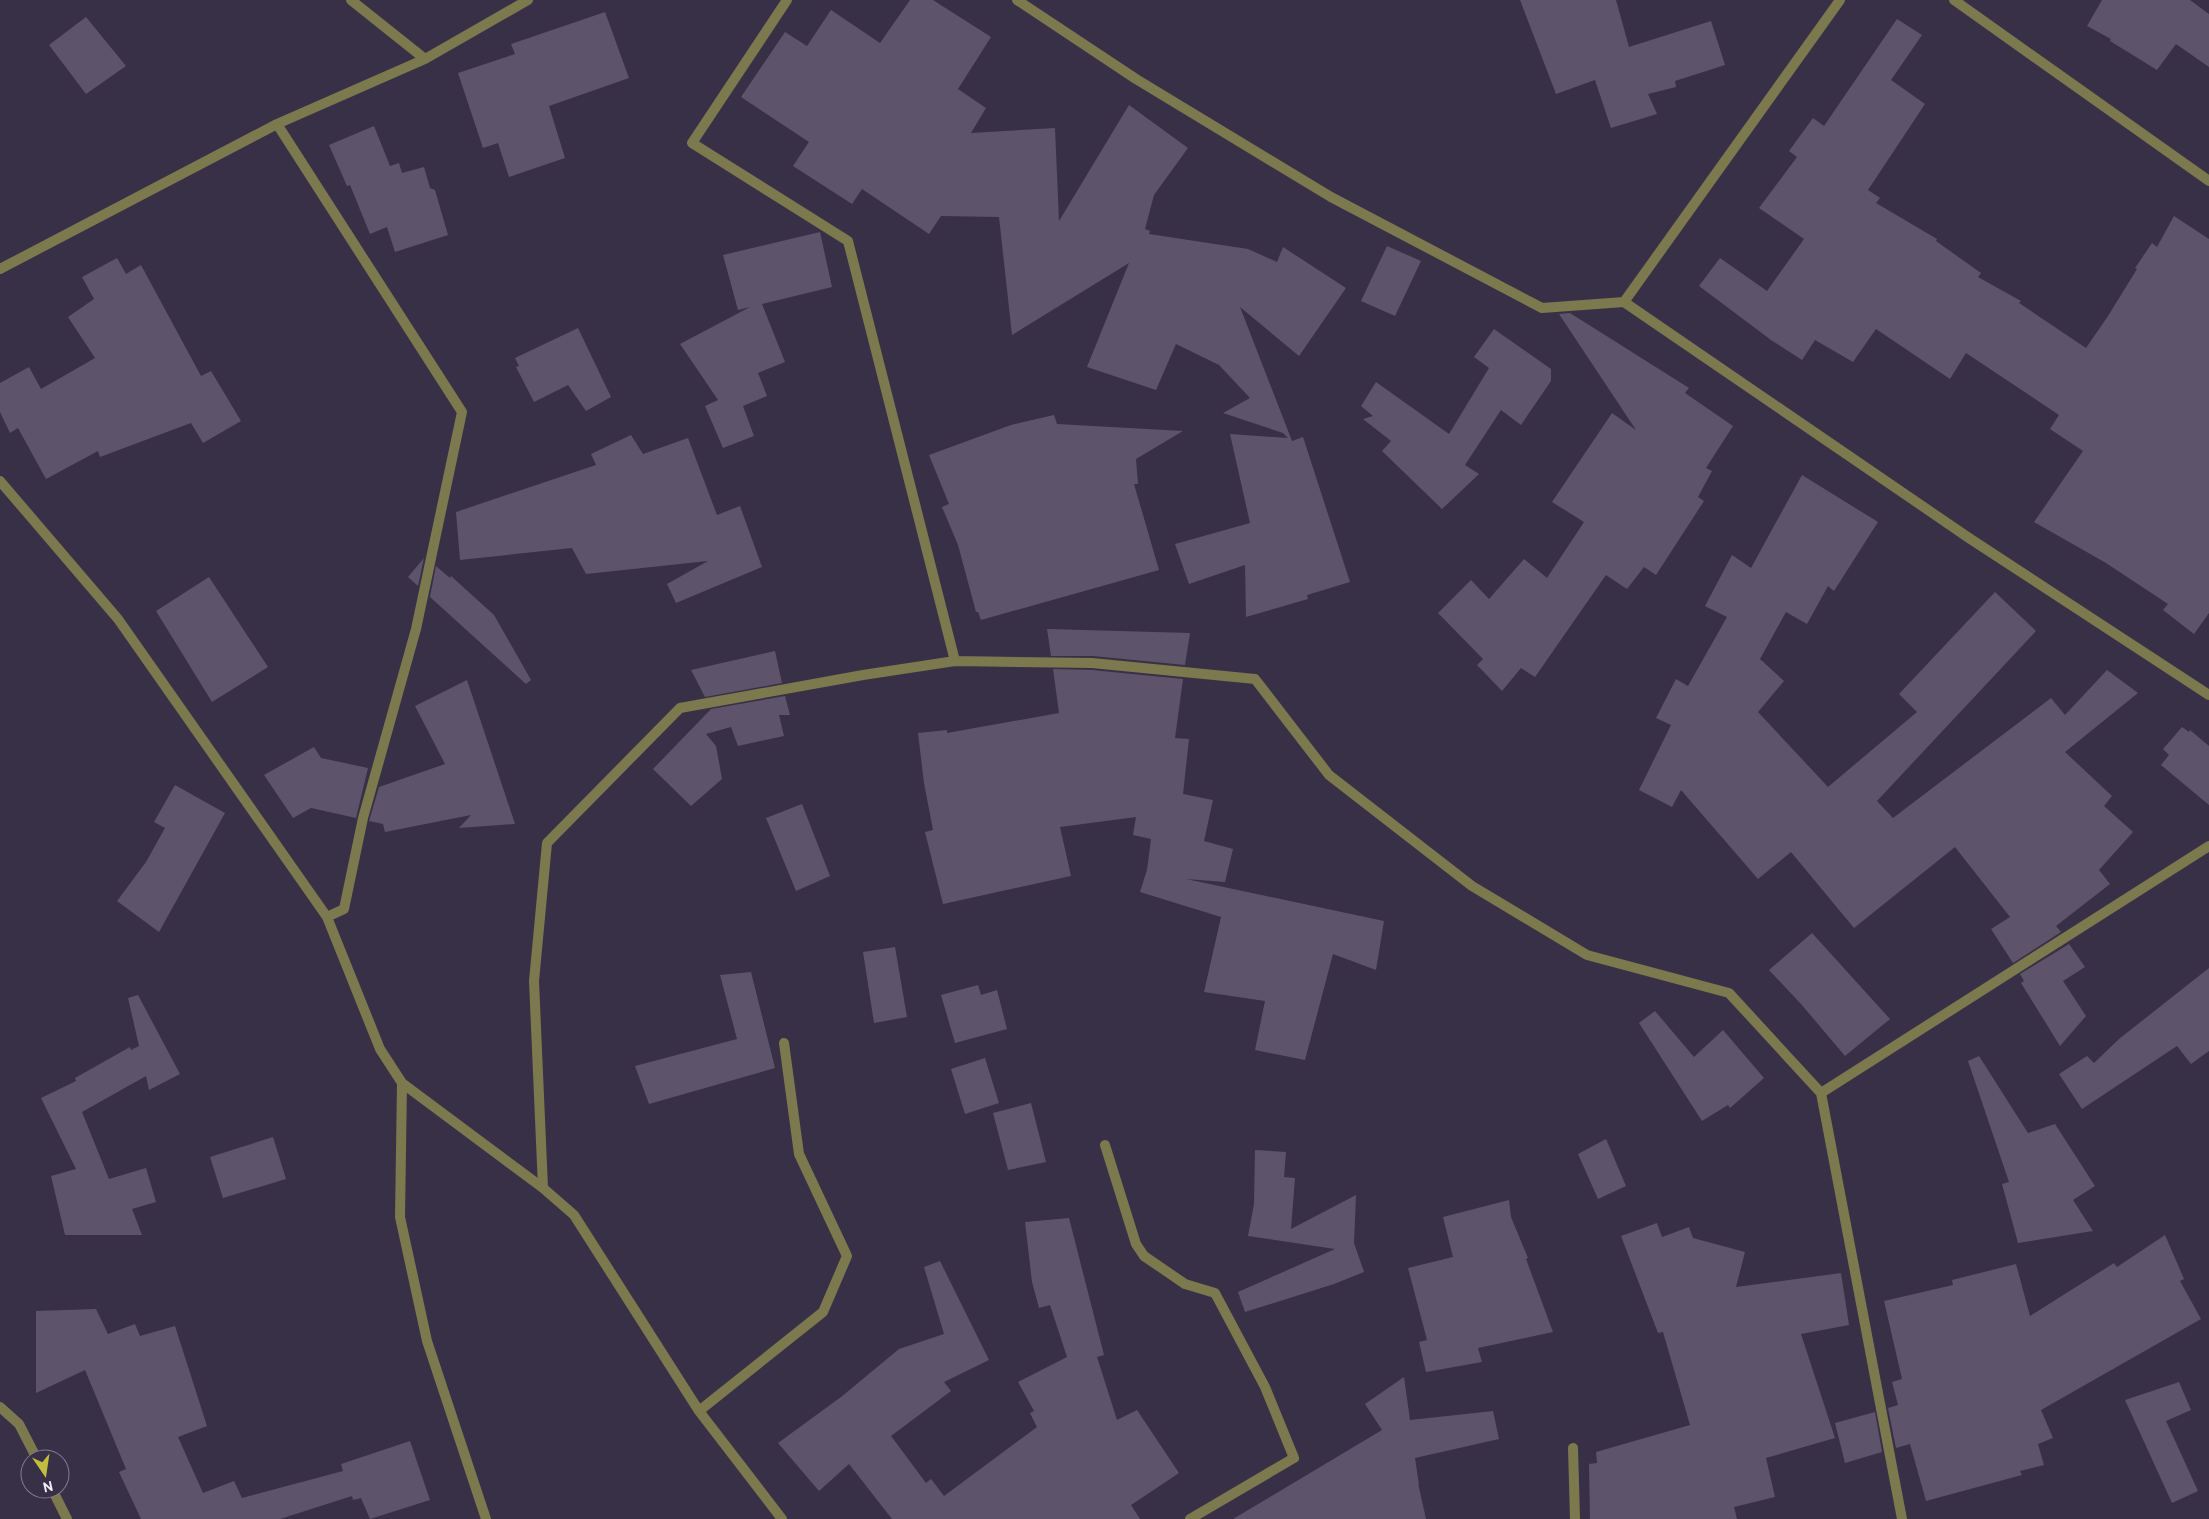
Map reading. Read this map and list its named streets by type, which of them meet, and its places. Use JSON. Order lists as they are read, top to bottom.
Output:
{
  "north": "bottom"
}
